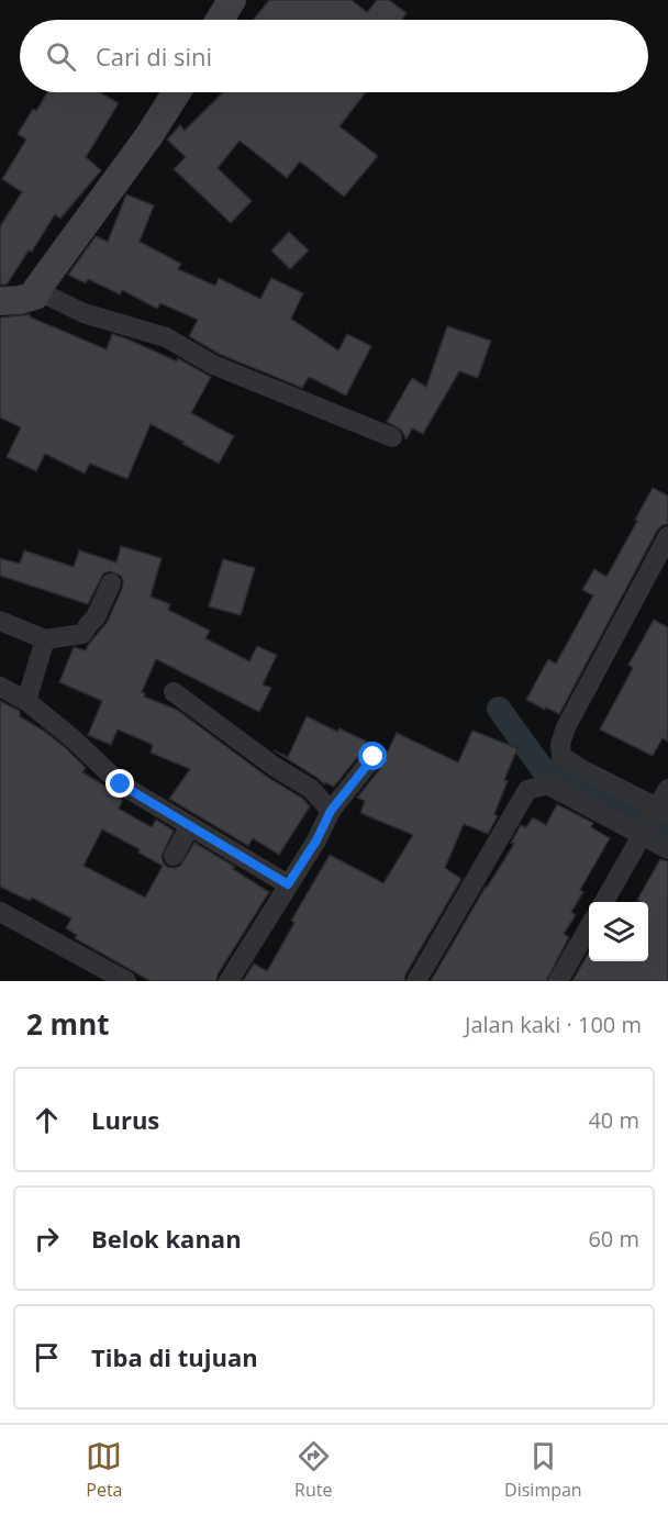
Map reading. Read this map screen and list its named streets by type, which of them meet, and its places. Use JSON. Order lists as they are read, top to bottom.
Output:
{
  "page": {
    "search": "Cari di sini",
    "heading": ["2 mnt", "Jalan kaki · 100 m"],
    "list": [
      ["Lurus", "40 m"],
      ["Belok kanan", "60 m"],
      "Tiba di tujuan"
    ],
    "nav": ["Peta", "Rute", "Disimpan"]
  }
}
